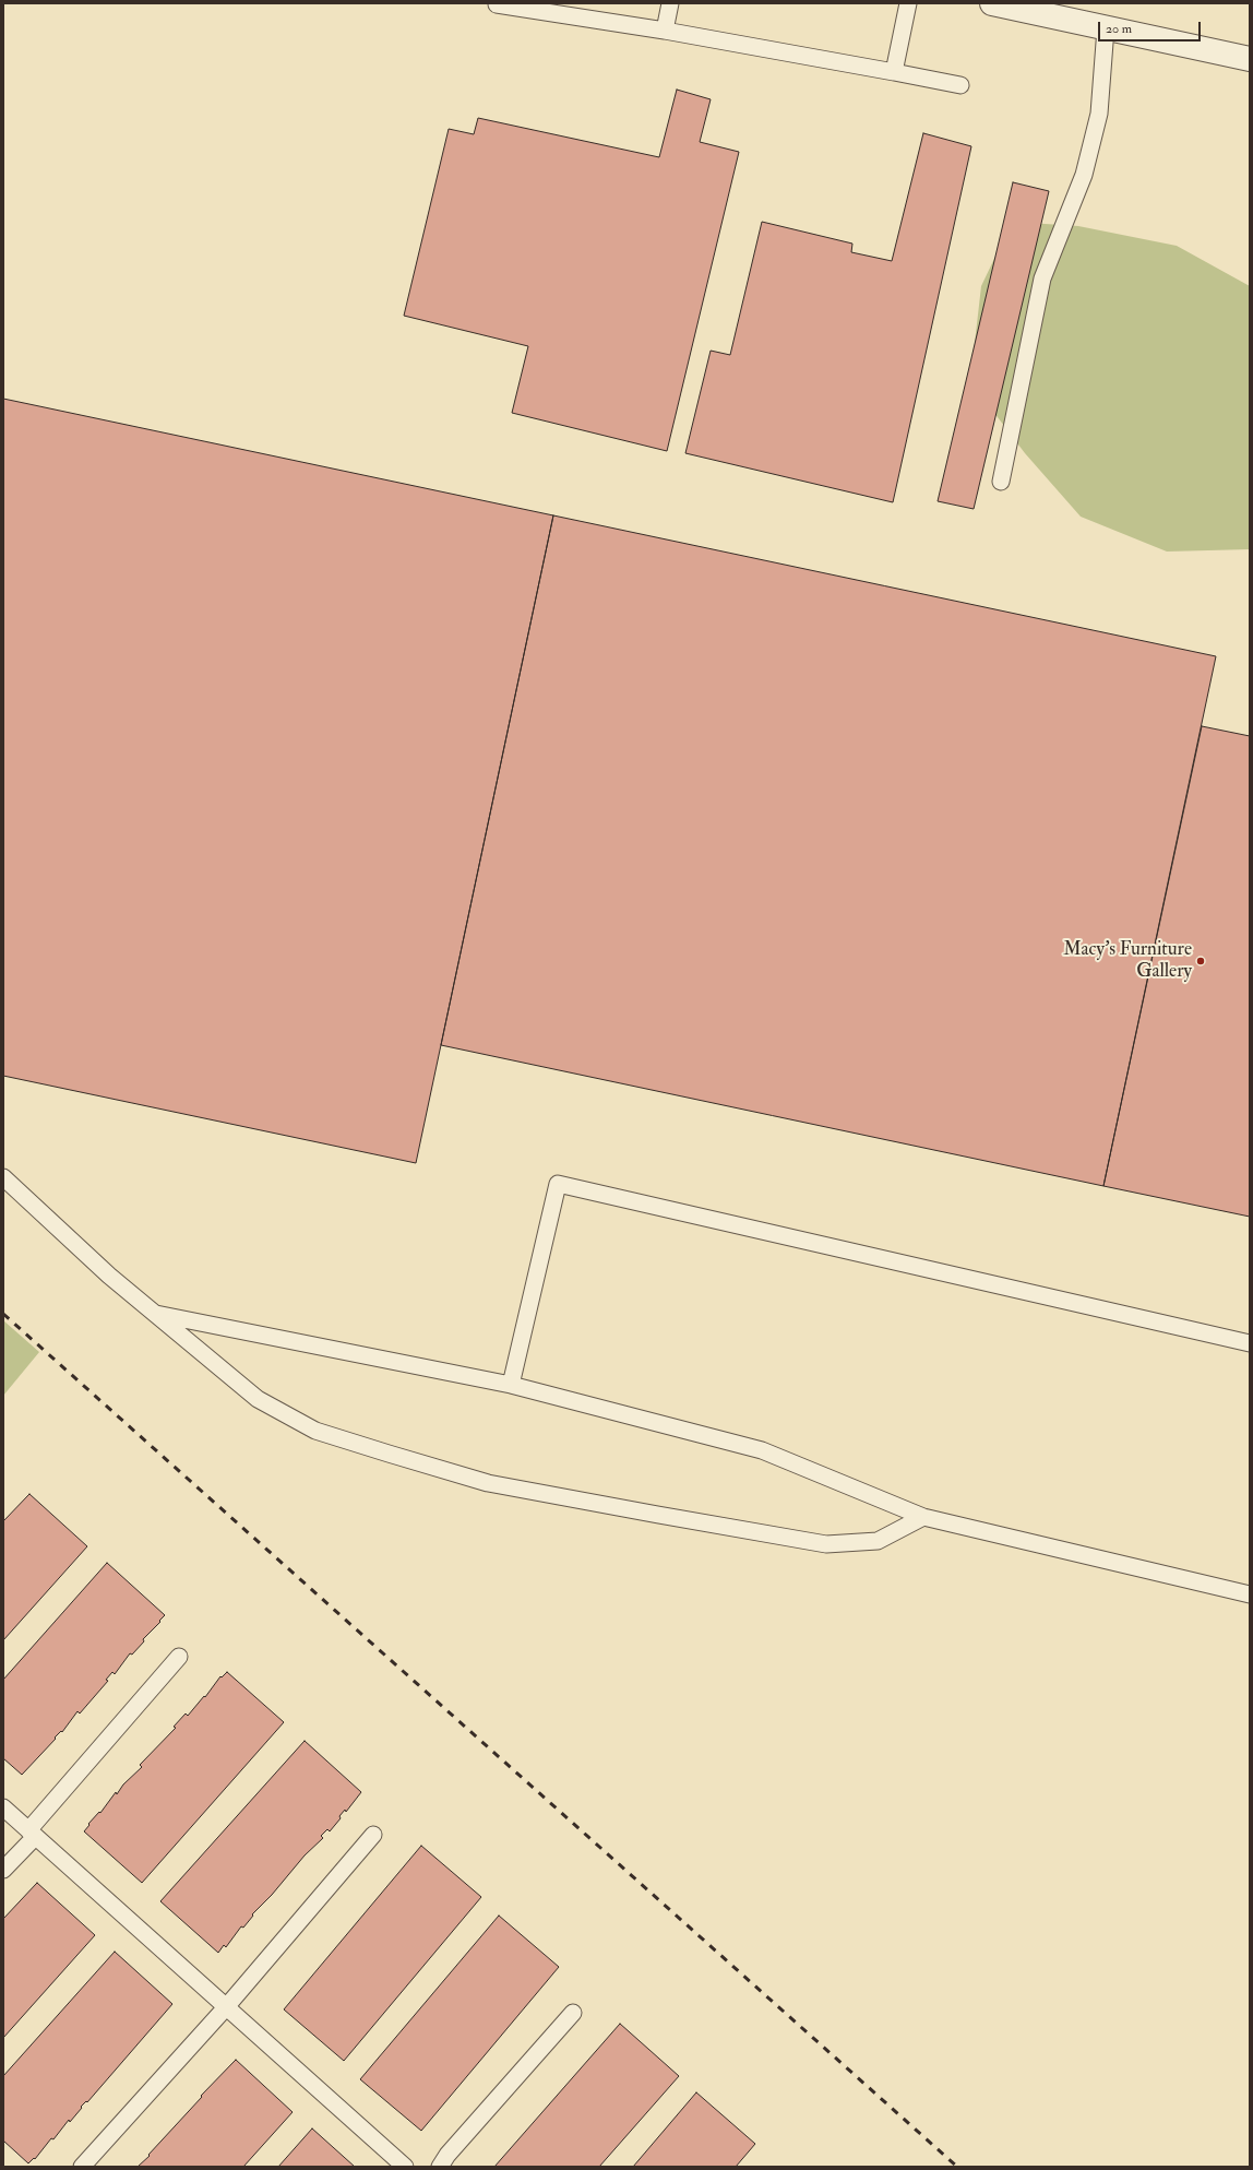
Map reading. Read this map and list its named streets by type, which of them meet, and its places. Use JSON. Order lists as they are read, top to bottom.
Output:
{
  "places": ["Macy's Furniture Gallery"],
  "scale_bar": "20 m"
}
